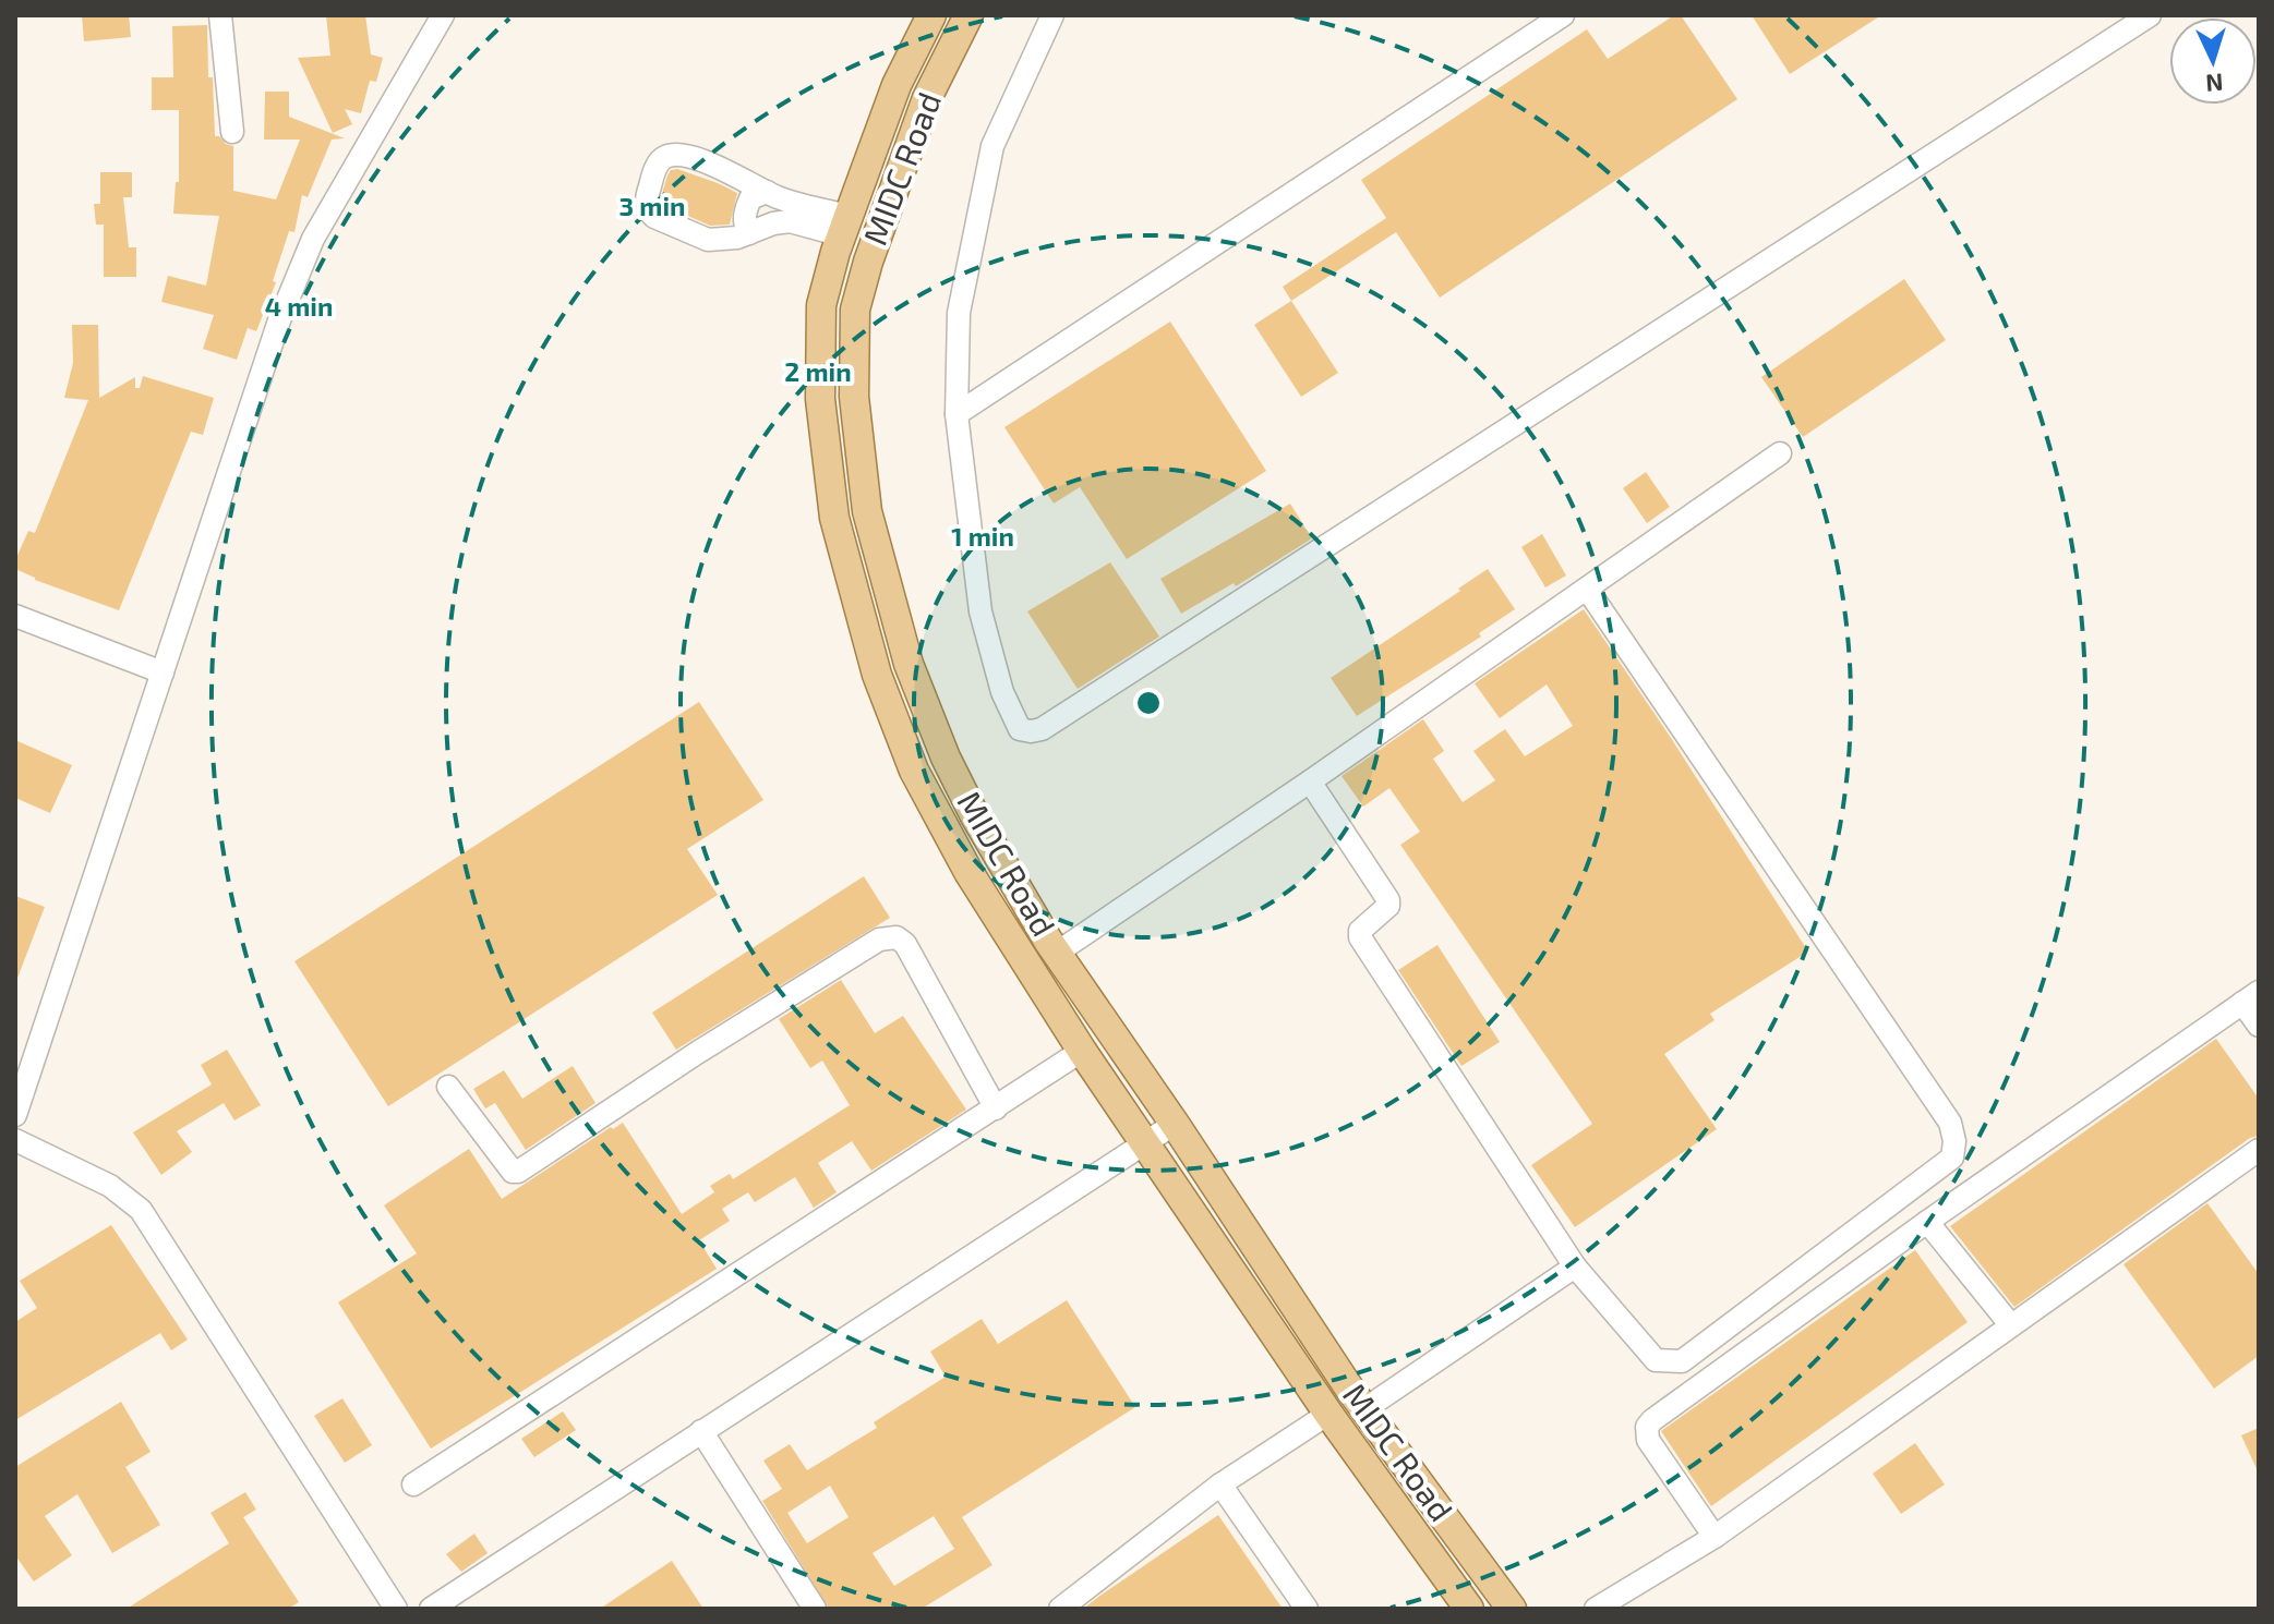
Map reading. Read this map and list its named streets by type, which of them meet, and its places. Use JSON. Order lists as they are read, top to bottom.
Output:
{
  "streets": {
    "main road": ["MIDC Road"]
  },
  "north": "bottom",
  "rings": [
    "3 min",
    "4 min",
    "2 min",
    "1 min"
  ]
}
